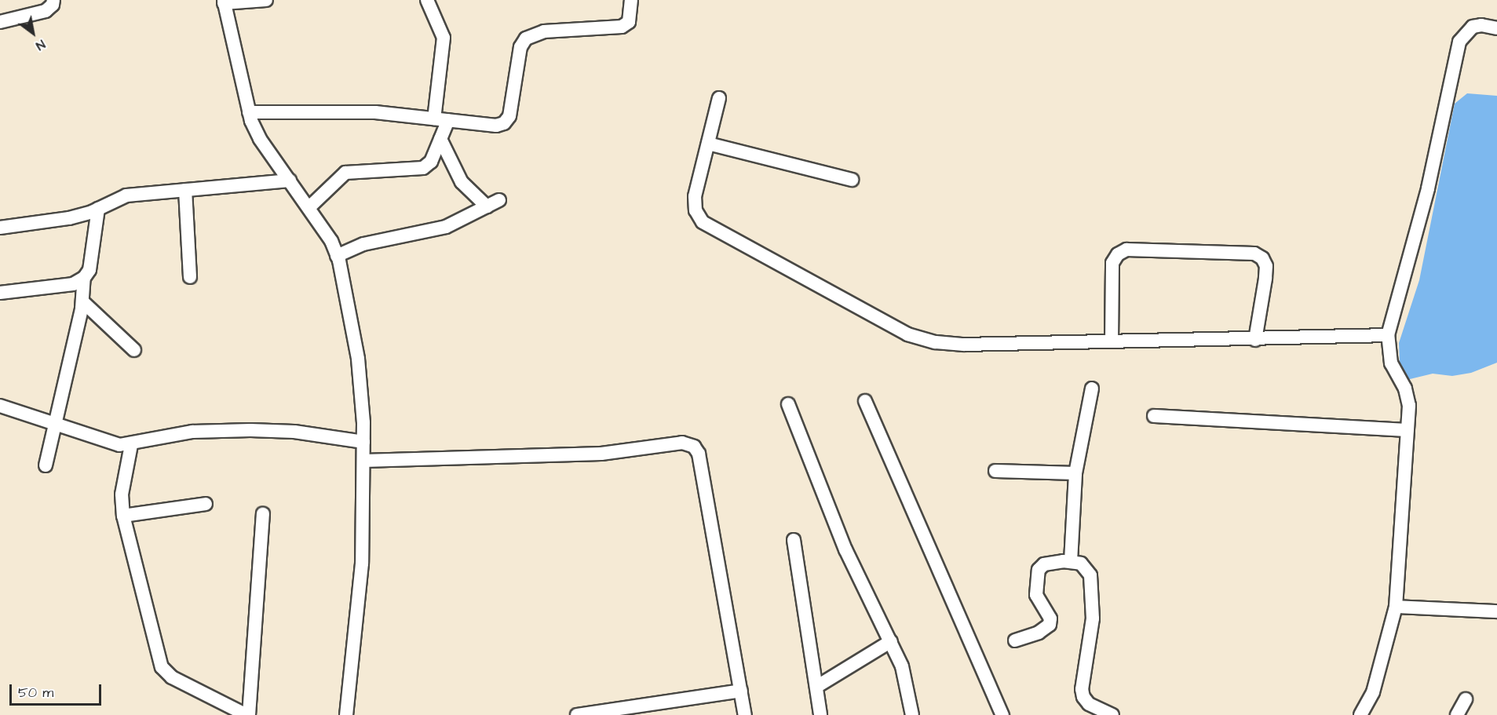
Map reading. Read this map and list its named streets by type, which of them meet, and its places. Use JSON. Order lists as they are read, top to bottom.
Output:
{
  "scale_bar": "50 m",
  "north": "bottom right"
}
